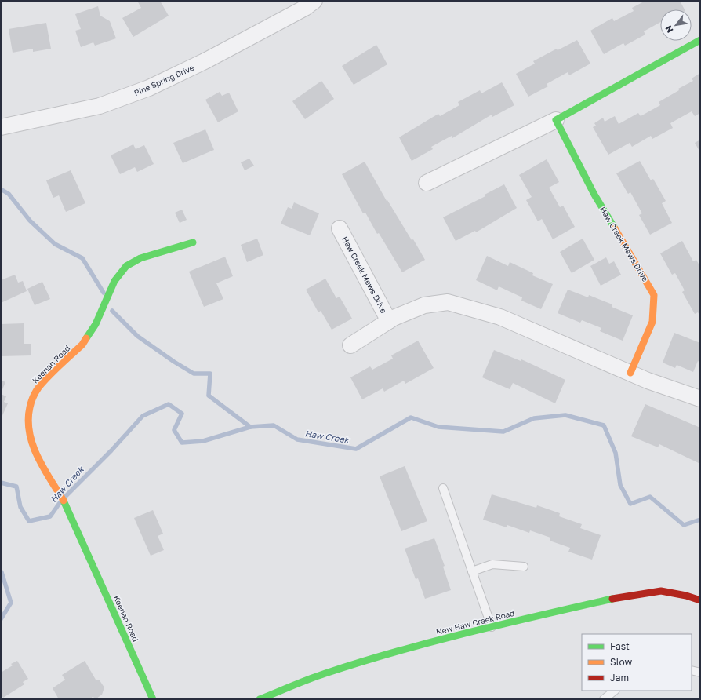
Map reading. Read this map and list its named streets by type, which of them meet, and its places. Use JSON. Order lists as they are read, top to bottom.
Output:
{
  "streets": {
    "street": [
      "Pine Spring Drive",
      "Haw Creek Mews Drive",
      "Keenan Road",
      "New Haw Creek Road"
    ]
  },
  "water": ["Haw Creek"],
  "legend": ["Fast", "Slow", "Jam"],
  "north": "bottom left"
}
